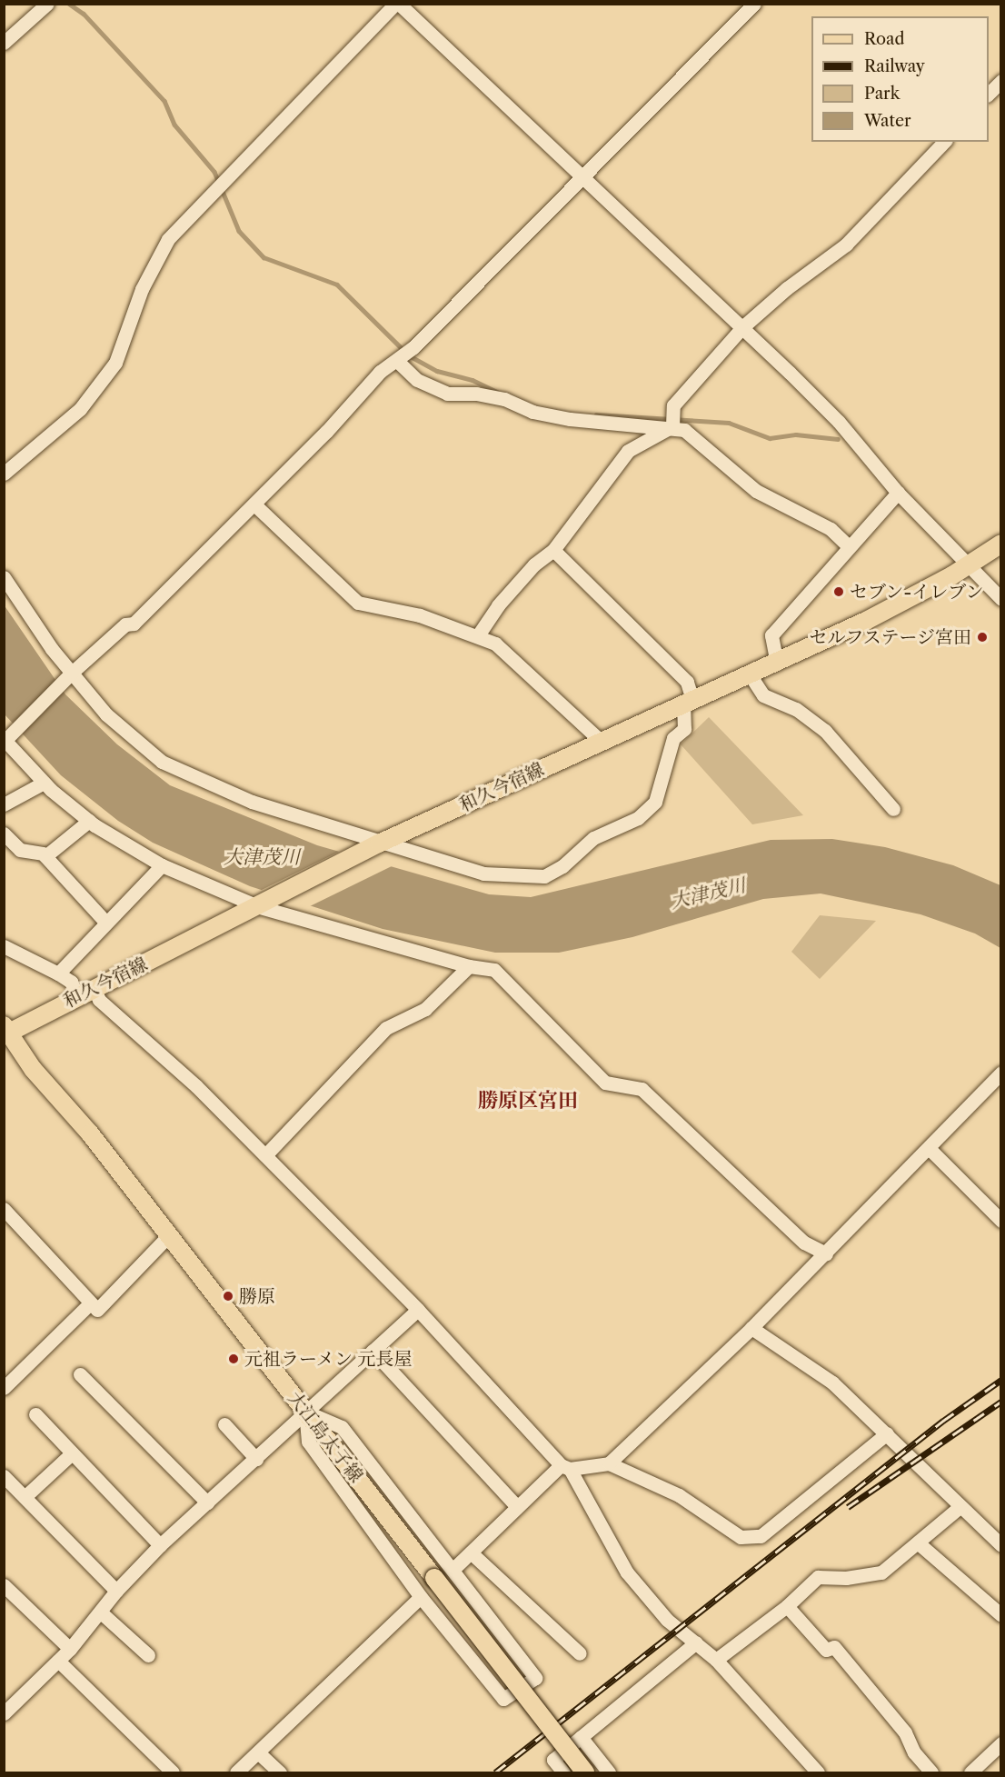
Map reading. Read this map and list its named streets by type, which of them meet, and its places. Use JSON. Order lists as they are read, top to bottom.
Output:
{
  "streets": {
    "main road": ["和久今宿線", "大江島太子線"]
  },
  "crossings": [
    ["和久今宿線", "大江島太子線"]
  ],
  "districts": ["勝原区宮田"],
  "water": ["大津茂川"],
  "places": [
    "セブン-イレブン",
    "セルフステージ宮田",
    "勝原",
    "元祖ラーメン 元長屋"
  ],
  "legend": [
    "Road",
    "Railway",
    "Park",
    "Water"
  ]
}
